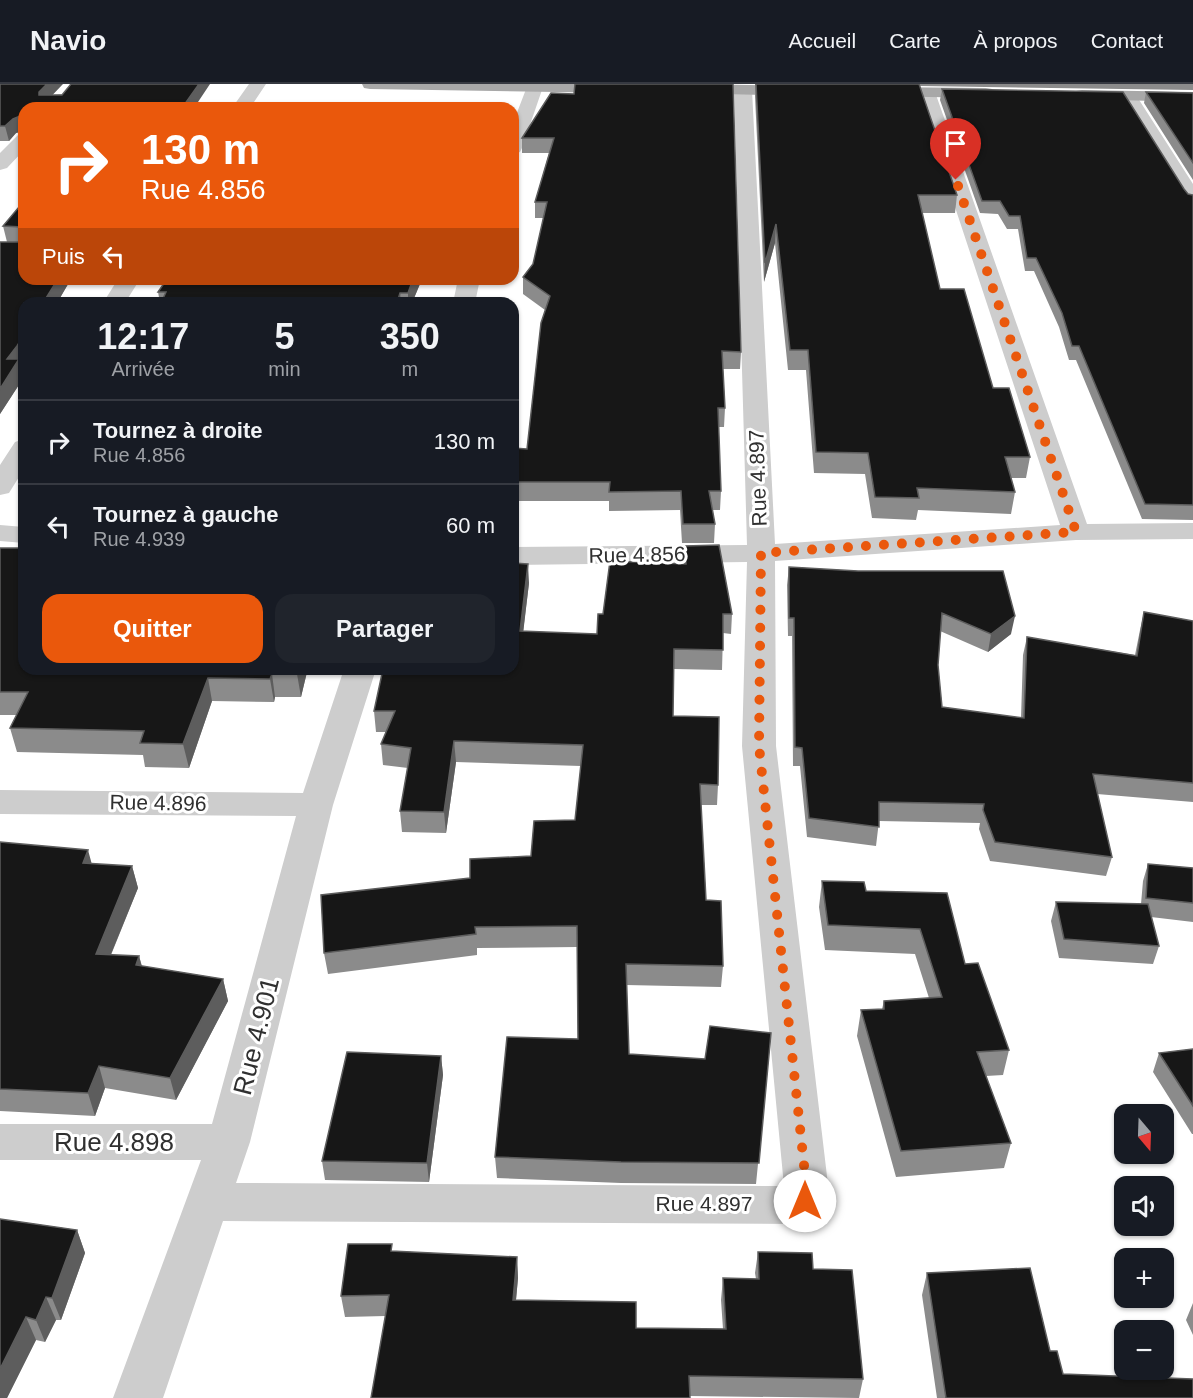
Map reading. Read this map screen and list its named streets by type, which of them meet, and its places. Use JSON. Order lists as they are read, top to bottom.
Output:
{
  "streets": {
    "street": [
      "Rue 4.897",
      "Rue 4.856",
      "Rue 4.896",
      "Rue 4.901",
      "Rue 4.898"
    ]
  },
  "crossings": [
    ["Rue 4.897", "Rue 4.856"],
    ["Rue 4.897", "Rue 4.901"],
    ["Rue 4.896", "Rue 4.901"],
    ["Rue 4.901", "Rue 4.898"]
  ],
  "north": "bottom",
  "page": {
    "header": "Navio",
    "nav": [
      "Accueil",
      "Carte",
      "À propos",
      "Contact"
    ],
    "turn": ["130 m", "Rue 4.856"],
    "then": "Puis",
    "eta": [
      "12:17",
      "Arrivée",
      "5",
      "min",
      "350",
      "m"
    ],
    "list": [
      {
        "name": "Tournez à droite",
        "note": "Rue 4.856",
        "value": "130 m"
      },
      {
        "name": "Tournez à gauche",
        "note": "Rue 4.939",
        "value": "60 m"
      }
    ],
    "buttons": ["Quitter", "Partager"],
    "map_buttons": ["+", "−"]
  }
}
